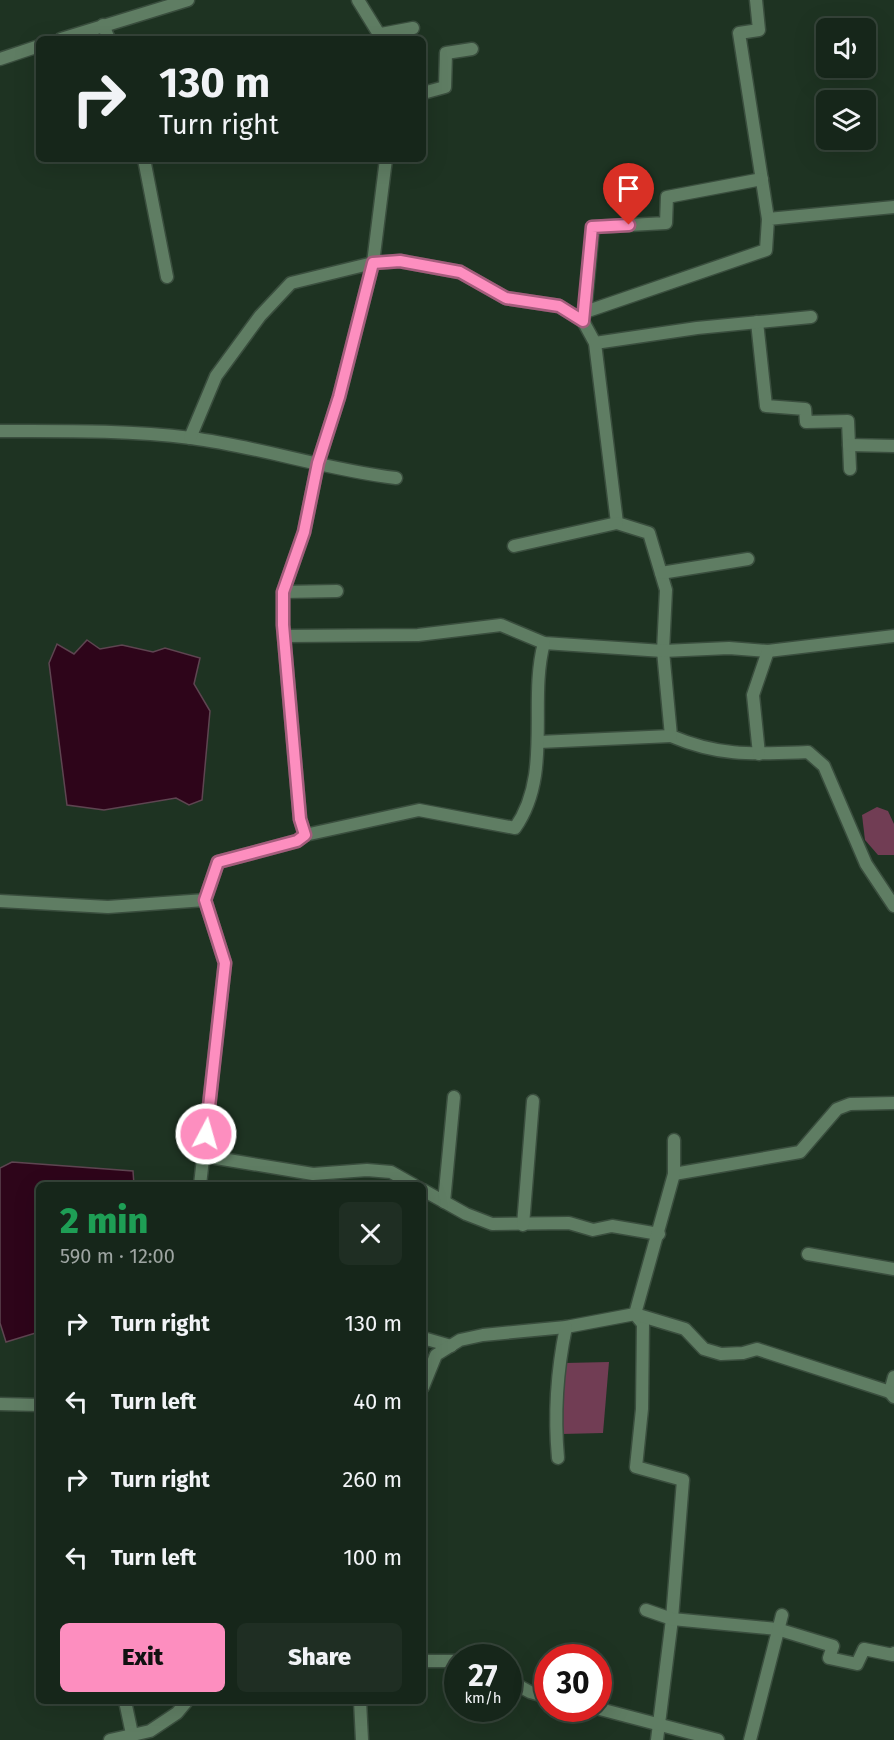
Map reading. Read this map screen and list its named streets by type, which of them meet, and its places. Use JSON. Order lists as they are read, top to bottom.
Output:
{
  "page": {
    "turn": ["130 m", "Turn right"],
    "heading": ["2 min", "590 m · 12:00"],
    "list": [
      {
        "name": "Turn right",
        "value": "130 m"
      },
      {
        "name": "Turn left",
        "value": "40 m"
      },
      {
        "name": "Turn right",
        "value": "260 m"
      },
      {
        "name": "Turn left",
        "value": "100 m"
      }
    ],
    "buttons": ["Exit", "Share"],
    "speed": "27 km/h",
    "limit": "30"
  }
}
